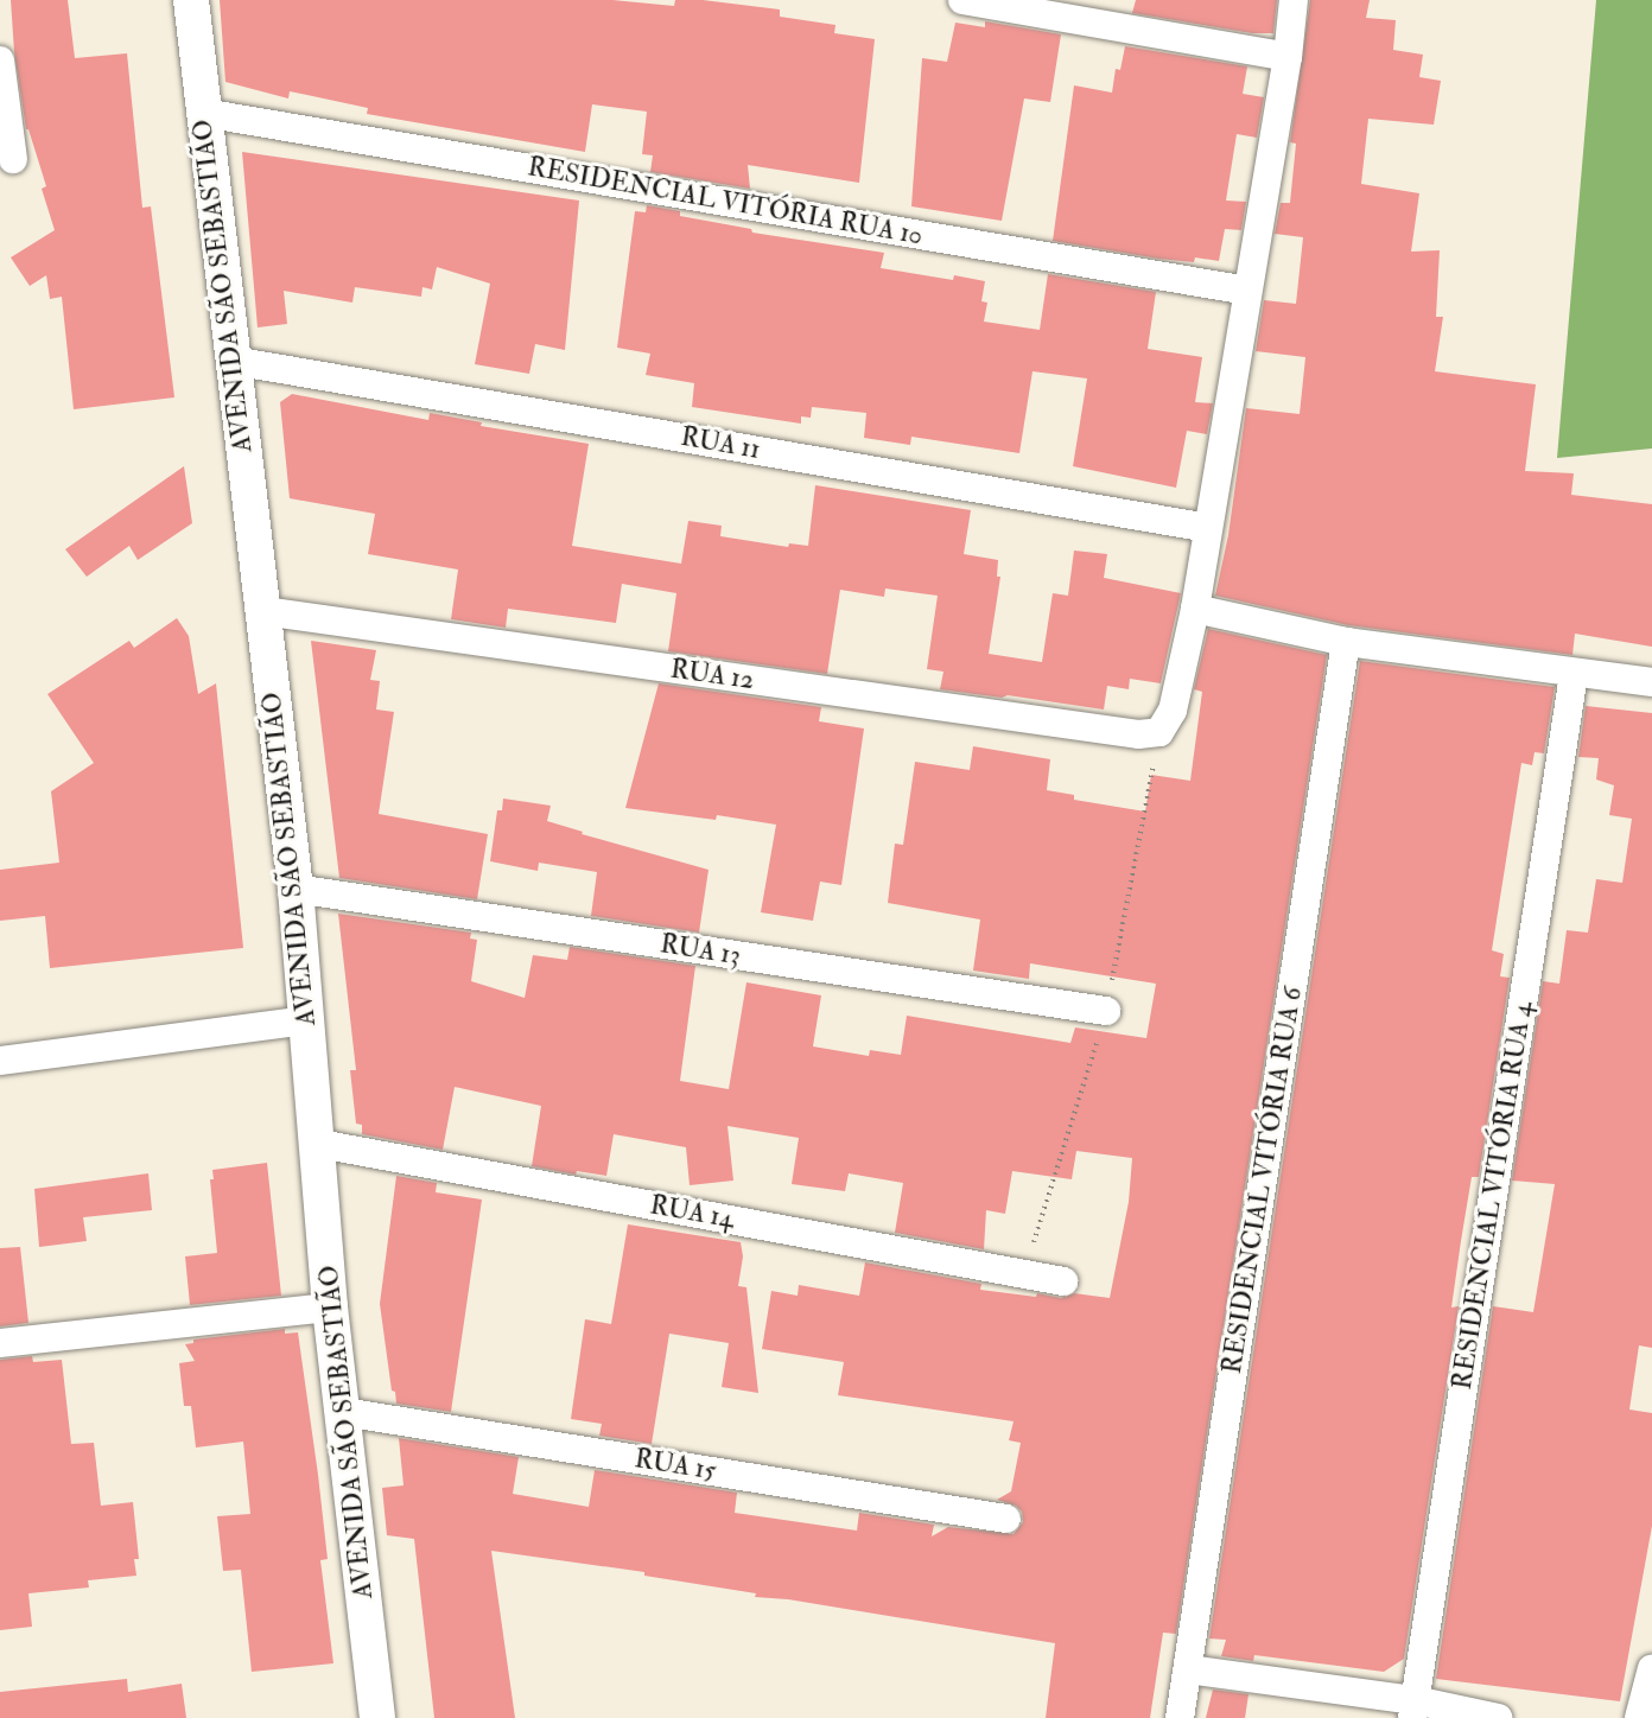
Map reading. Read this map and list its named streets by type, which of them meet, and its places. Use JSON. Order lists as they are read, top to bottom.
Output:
{
  "streets": {
    "street": [
      "RESIDENCIAL VITÓRIA RUA 10",
      "AVENIDA SÃO SEBASTIÃO",
      "RUA 11",
      "RUA 12",
      "RUA 13",
      "RESIDENCIAL VITÓRIA RUA 6",
      "RESIDENCIAL VITÓRIA RUA 4",
      "RUA 14",
      "RUA 15"
    ]
  },
  "crossings": [
    ["RESIDENCIAL VITÓRIA RUA 10", "AVENIDA SÃO SEBASTIÃO"],
    ["AVENIDA SÃO SEBASTIÃO", "RUA 11"],
    ["AVENIDA SÃO SEBASTIÃO", "RUA 12"],
    ["AVENIDA SÃO SEBASTIÃO", "RUA 13"],
    ["AVENIDA SÃO SEBASTIÃO", "RUA 14"],
    ["AVENIDA SÃO SEBASTIÃO", "RUA 15"]
  ]
}
